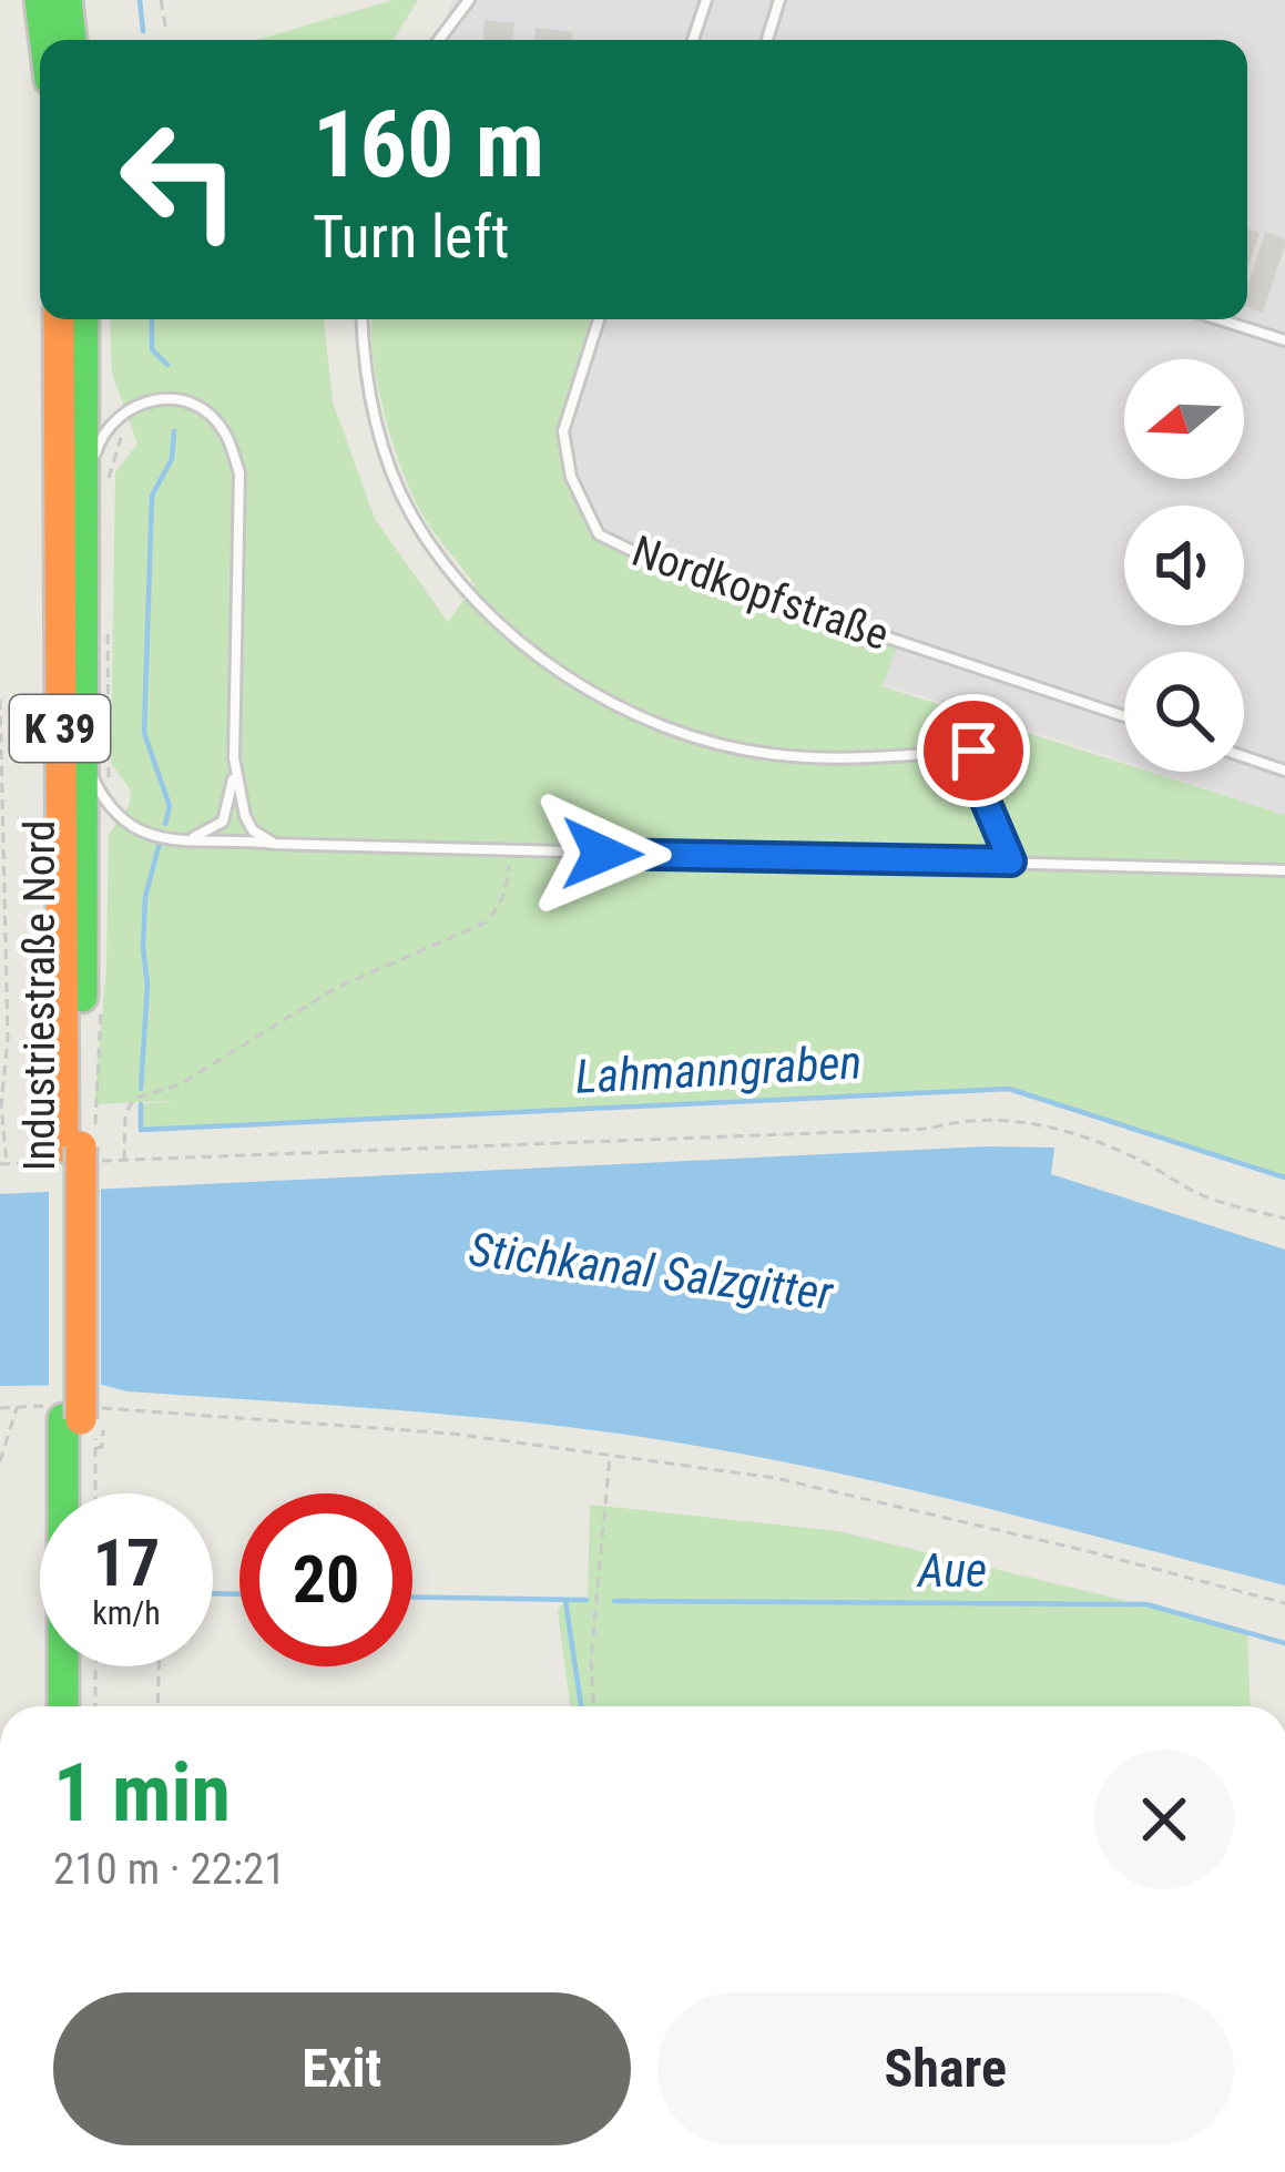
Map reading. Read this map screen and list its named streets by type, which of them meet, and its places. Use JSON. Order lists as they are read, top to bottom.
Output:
{
  "streets": {
    "highway": ["K 39", "Industriestraße Nord"],
    "lane": ["Nordkopfstraße"]
  },
  "water": ["Lahmanngraben", "Stichkanal Salzgitter", "Aue"],
  "north": "left",
  "page": {
    "turn": ["160 m", "Turn left"],
    "speed": "17 km/h",
    "limit": "20",
    "heading": ["1 min", "210 m · 22:21"],
    "buttons": ["Exit", "Share"]
  }
}
